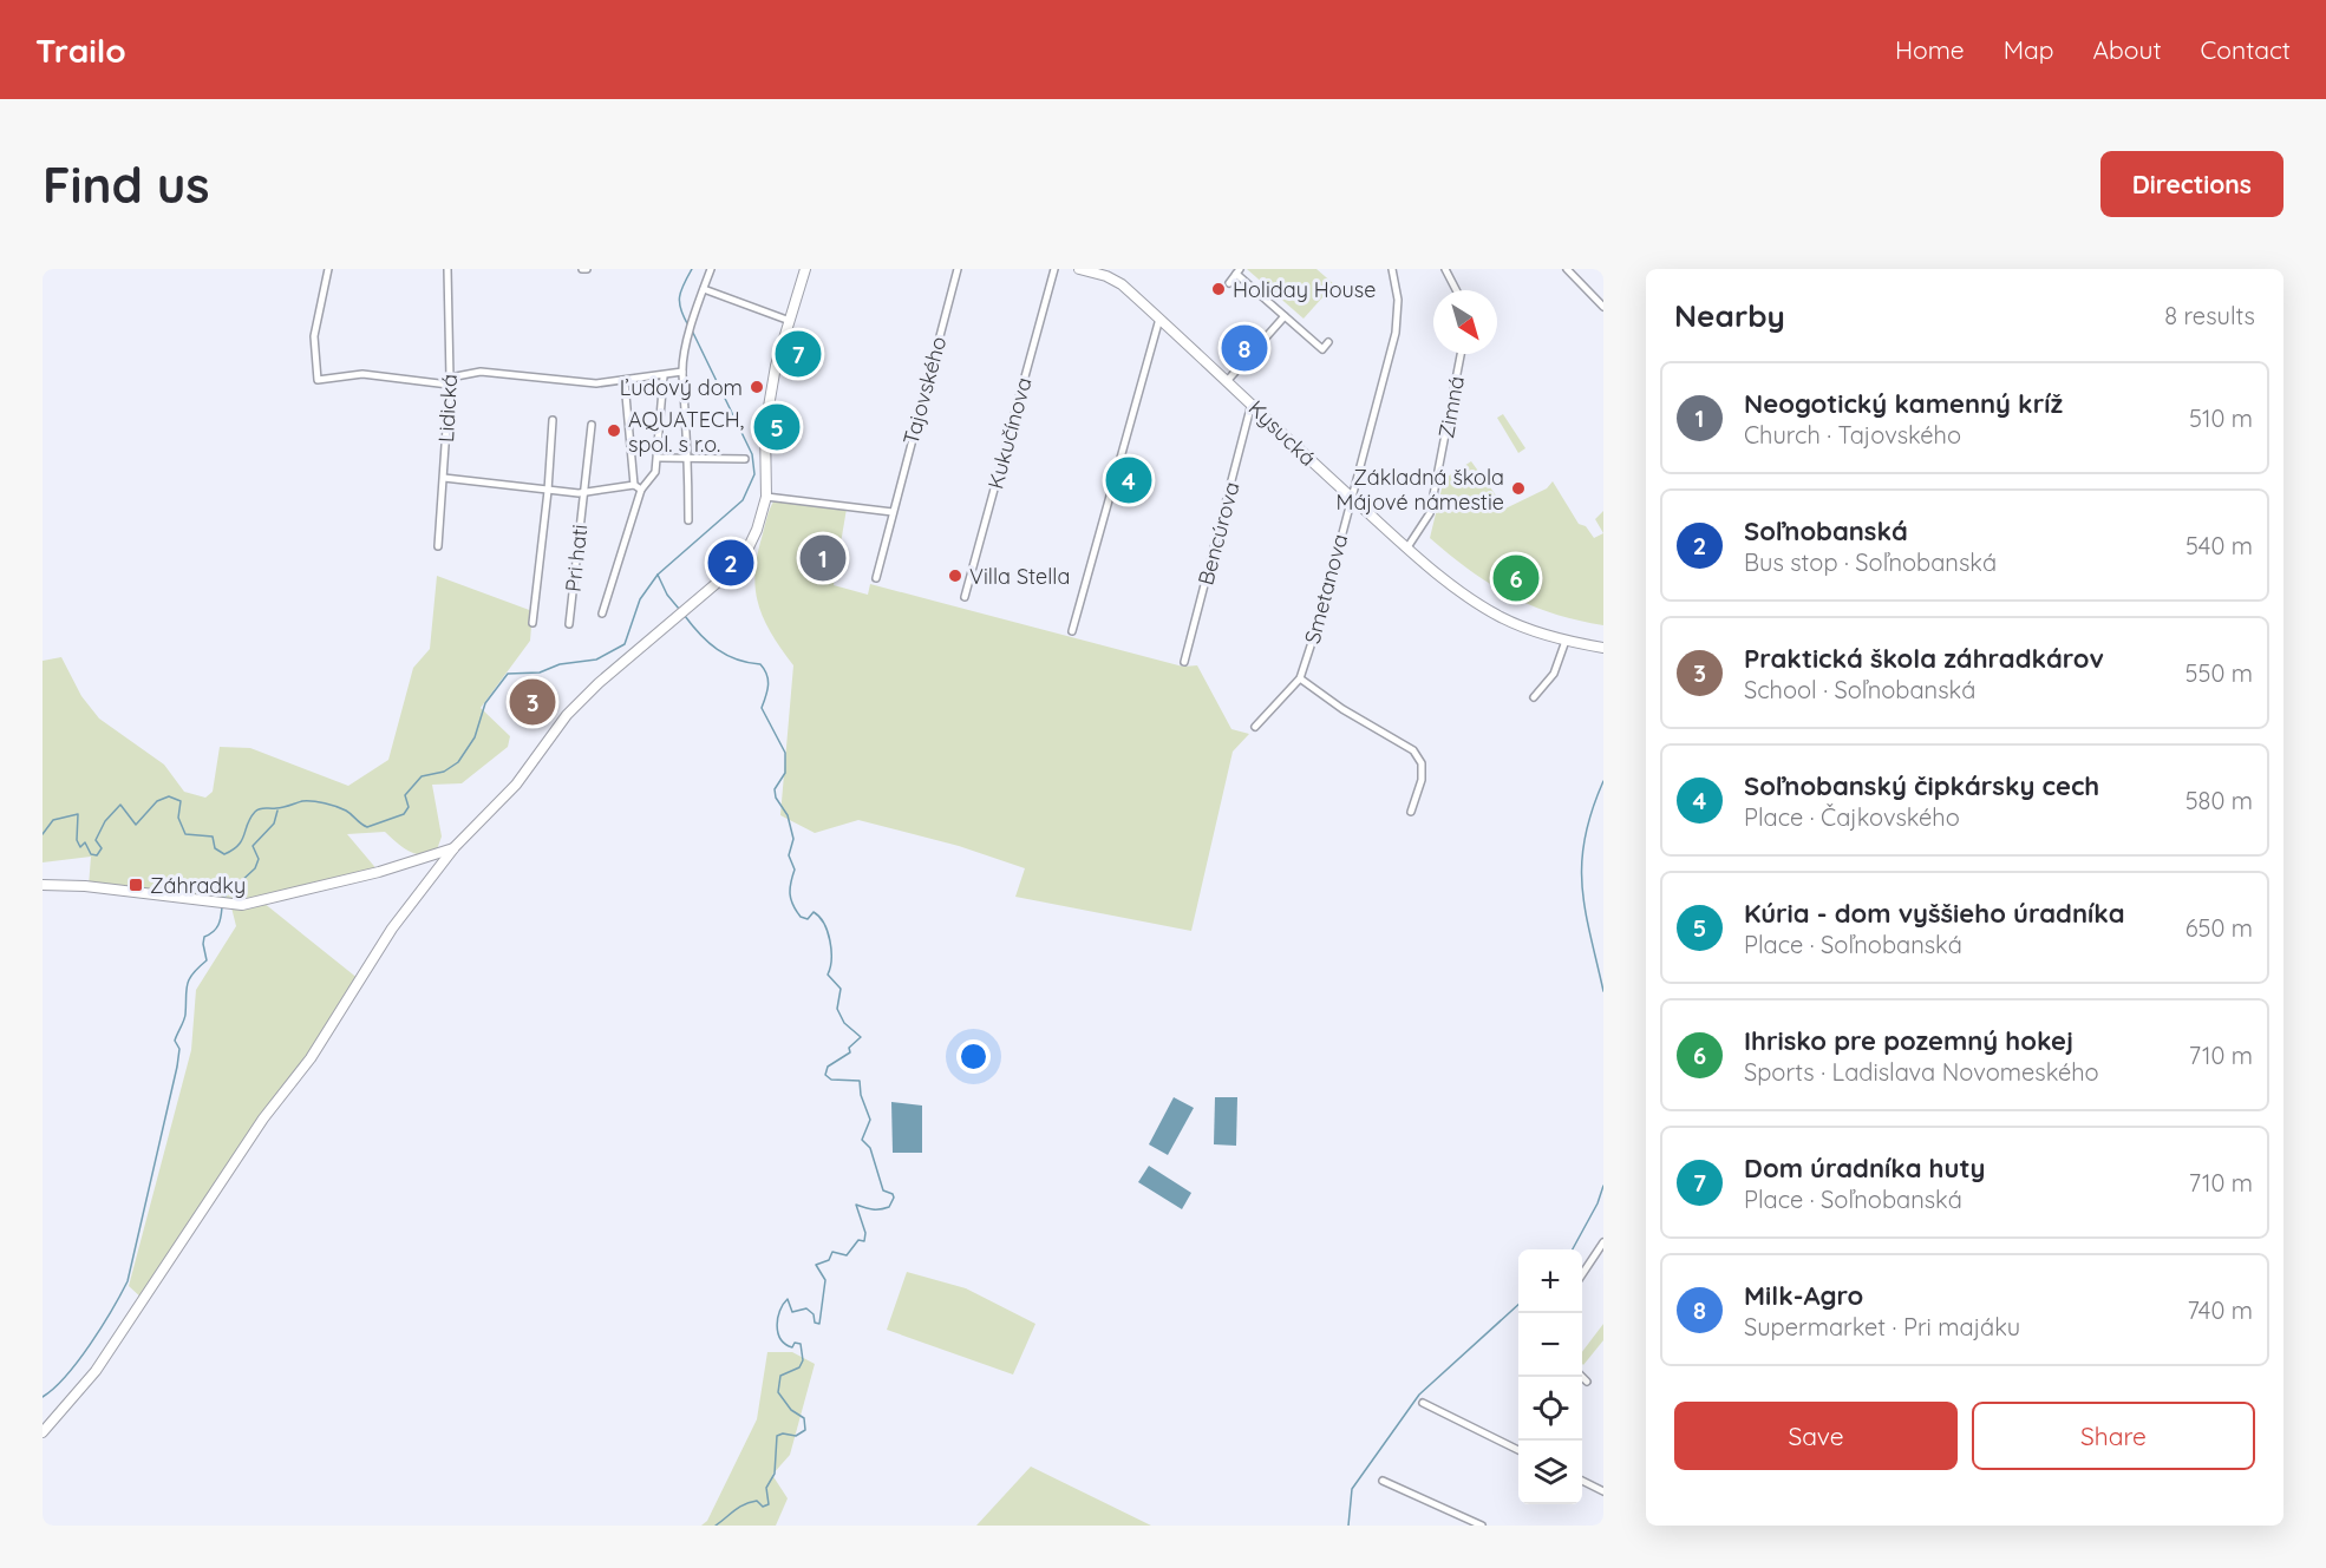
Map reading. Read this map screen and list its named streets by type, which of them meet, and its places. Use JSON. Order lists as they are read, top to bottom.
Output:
{
  "streets": {
    "street": [
      "Tajovského",
      "Zimná",
      "Lidická",
      "Kukučínova",
      "Kysucká",
      "Bencúrova",
      "Pri hati",
      "Smetanova"
    ]
  },
  "crossings": [
    ["Zimná", "Kysucká"],
    ["Lidická", "Pri hati"],
    ["Kysucká", "Bencúrova"],
    ["Kysucká", "Smetanova"]
  ],
  "places": {
    "other": [
      "Holiday House",
      "Ľudový dom",
      "AQUATECH, spol. s r.o.",
      "Základná škola Májové námestie",
      "Villa Stella"
    ],
    "transit": ["Záhradky"]
  },
  "north": "bottom right",
  "page": {
    "header": "Trailo",
    "nav": [
      "Home",
      "Map",
      "About",
      "Contact"
    ],
    "buttons": [
      "Directions",
      ["Save", "Share"]
    ],
    "title": "Find us",
    "heading": ["Nearby", "8 results"],
    "pins": [
      "8",
      "7",
      "5",
      "4",
      "1",
      "2",
      "6",
      "3"
    ],
    "list": [
      {
        "mark": "1",
        "name": "Neogotický kamenný kríž",
        "note": "Church · Tajovského",
        "value": "510 m"
      },
      {
        "mark": "2",
        "name": "Soľnobanská",
        "note": "Bus stop · Soľnobanská",
        "value": "540 m"
      },
      {
        "mark": "3",
        "name": "Praktická škola záhradkárov",
        "note": "School · Soľnobanská",
        "value": "550 m"
      },
      {
        "mark": "4",
        "name": "Soľnobanský čipkársky cech",
        "note": "Place · Čajkovského",
        "value": "580 m"
      },
      {
        "mark": "5",
        "name": "Kúria - dom vyššieho úradníka",
        "note": "Place · Soľnobanská",
        "value": "650 m"
      },
      {
        "mark": "6",
        "name": "Ihrisko pre pozemný hokej",
        "note": "Sports · Ladislava Novomeského",
        "value": "710 m"
      },
      {
        "mark": "7",
        "name": "Dom úradníka huty",
        "note": "Place · Soľnobanská",
        "value": "710 m"
      },
      {
        "mark": "8",
        "name": "Milk-Agro",
        "note": "Supermarket · Pri majáku",
        "value": "740 m"
      }
    ],
    "map_buttons": ["+", "−"]
  }
}
